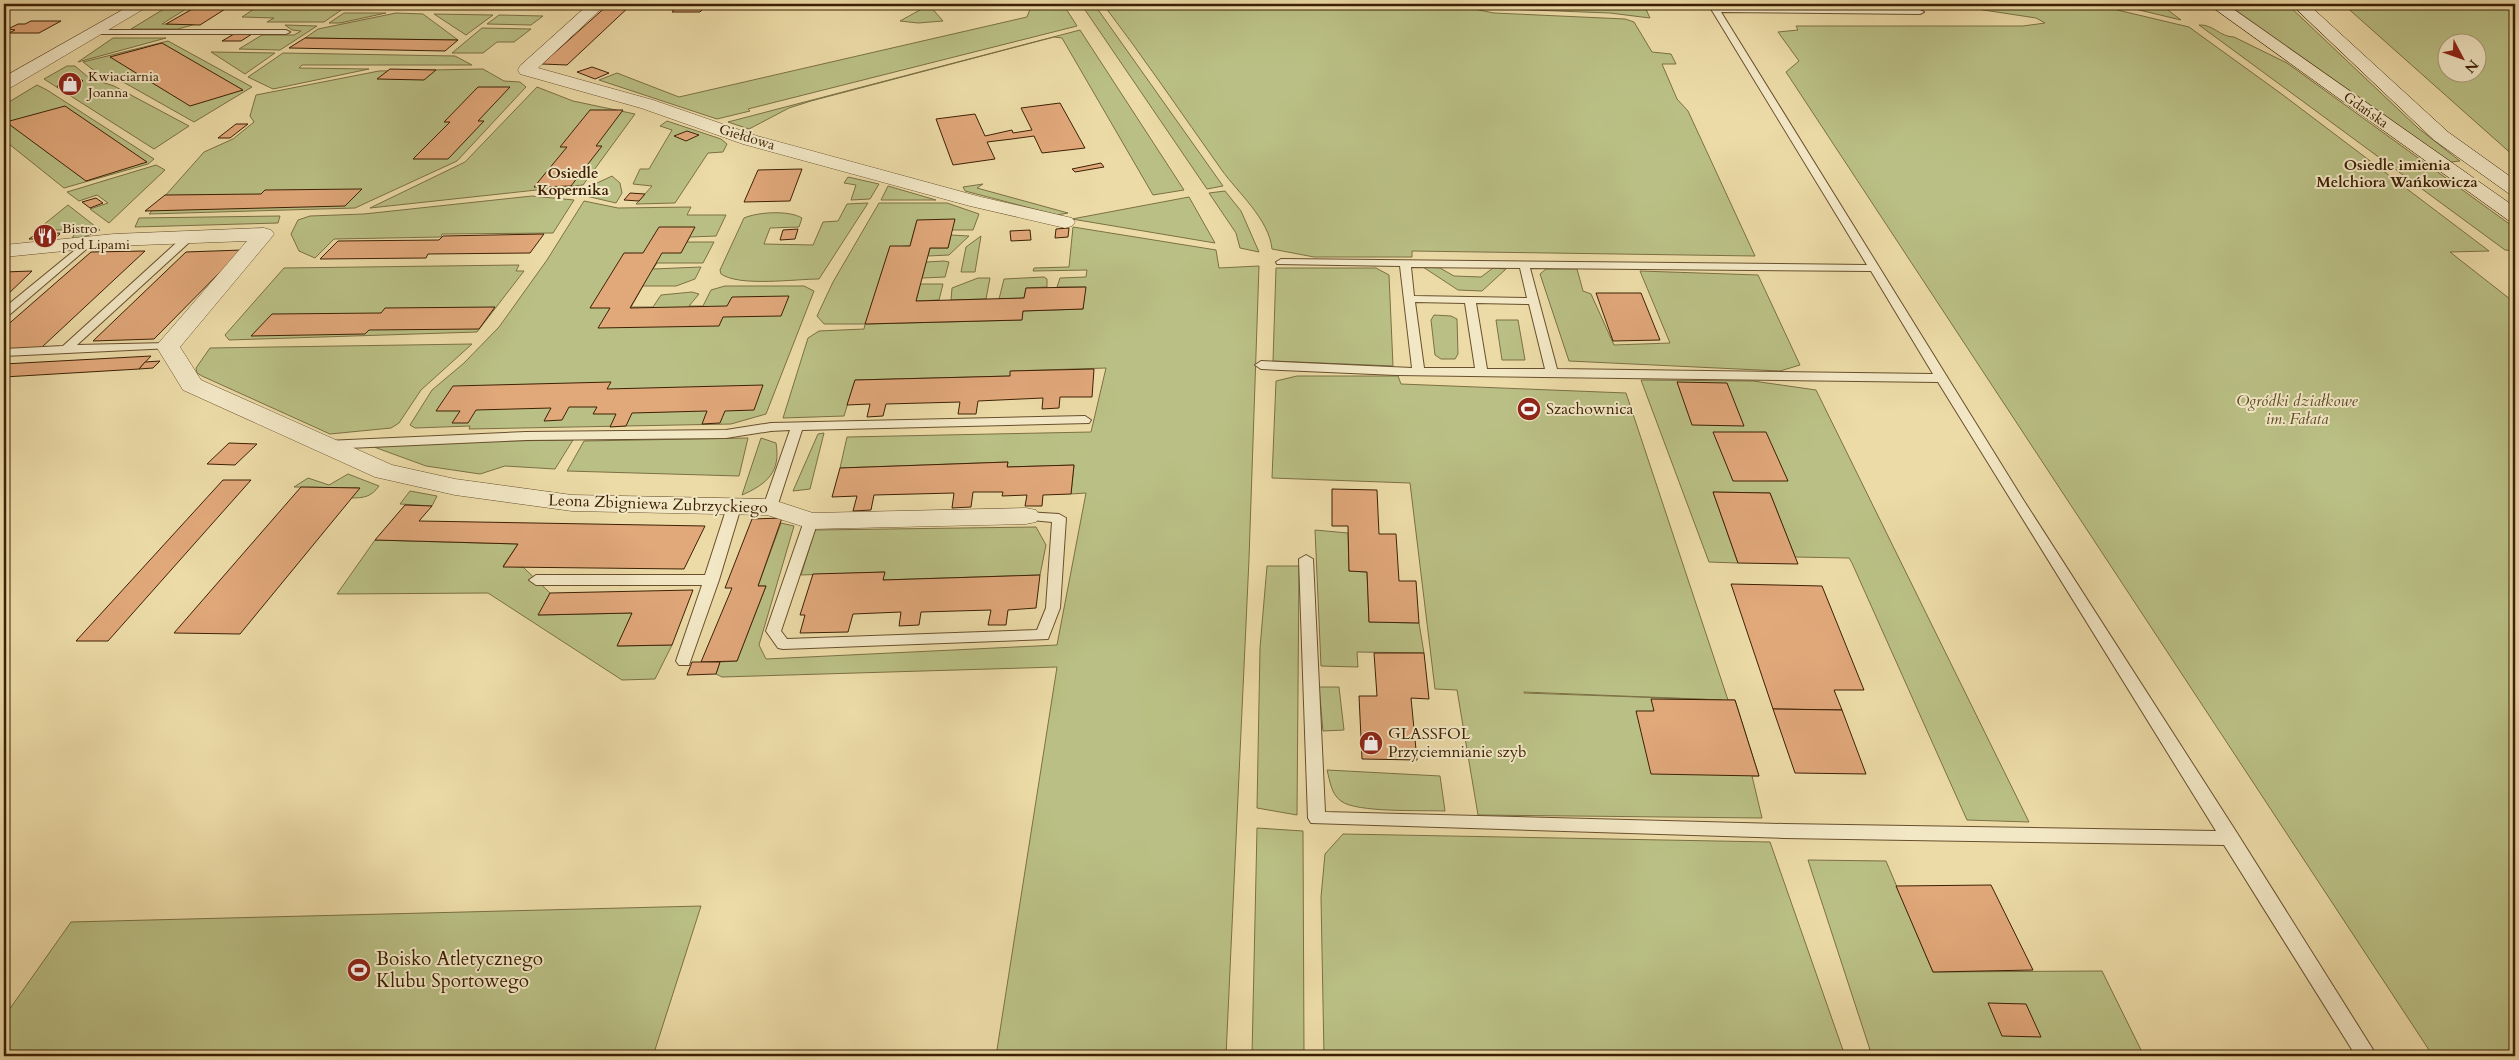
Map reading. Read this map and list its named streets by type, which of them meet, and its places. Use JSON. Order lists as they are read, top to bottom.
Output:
{
  "streets": {
    "street": ["Gdańska", "Giełdowa", "Leona Zbigniewa Zubrzyckiego"]
  },
  "districts": ["Osiedle imienia Melchiora Wańkowicza", "Osiedle Kopernika"],
  "parks": ["Ogródki działkowe im. Fałata"],
  "places": {
    "shop": ["Kwiaciarnia Joanna", "GLASSFOL Przyciemnianie szyb"],
    "restaurant": ["Bistro pod Lipami"],
    "sports": ["Szachownica", "Boisko Atletycznego Klubu Sportowego"]
  },
  "north": "bottom right"
}
